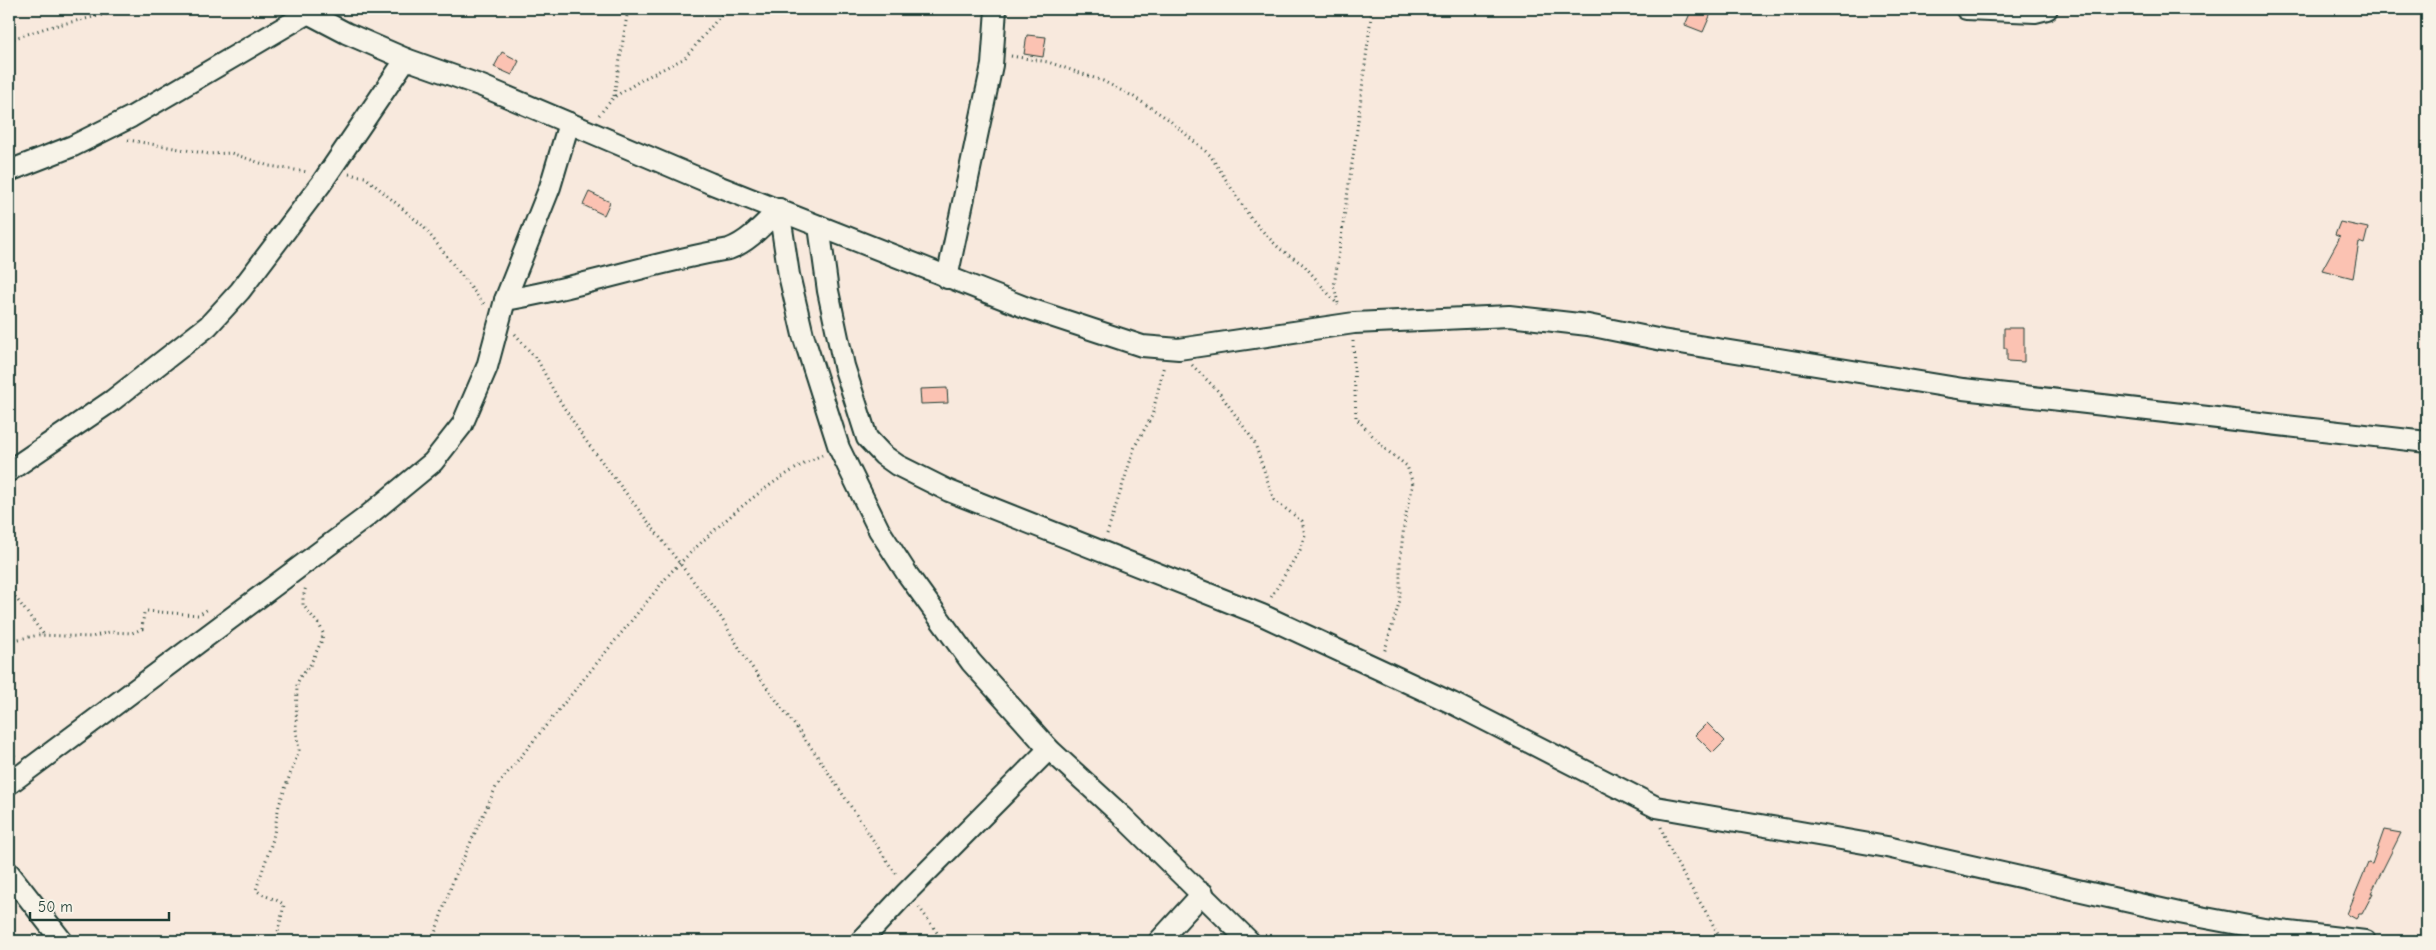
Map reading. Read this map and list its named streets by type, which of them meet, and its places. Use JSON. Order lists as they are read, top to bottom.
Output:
{
  "scale_bar": "50 m"
}
